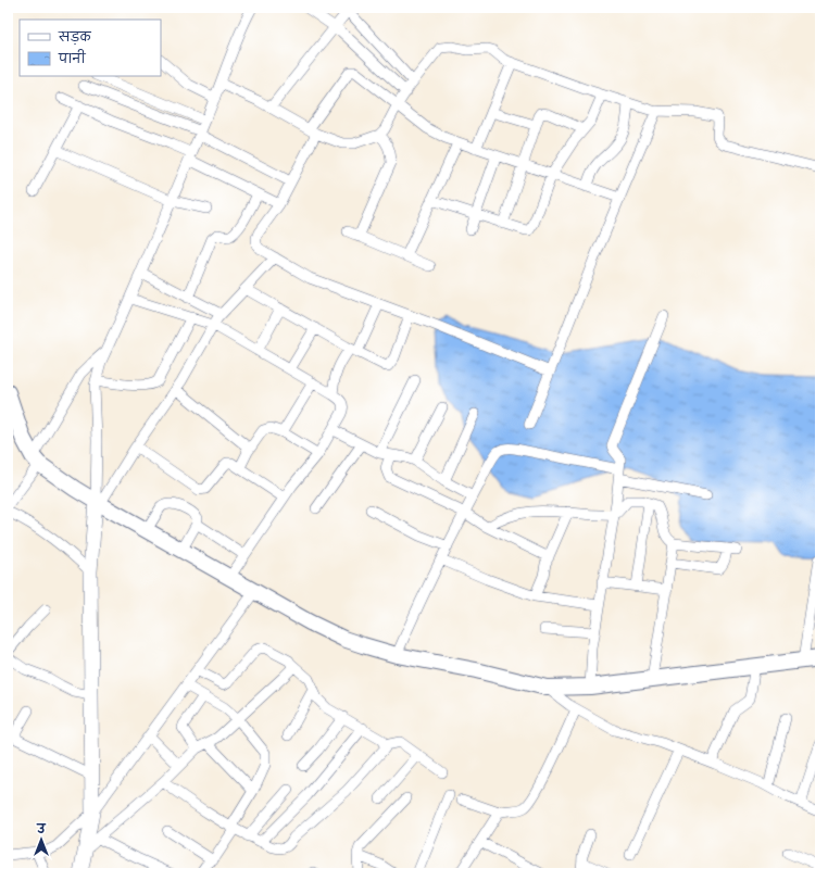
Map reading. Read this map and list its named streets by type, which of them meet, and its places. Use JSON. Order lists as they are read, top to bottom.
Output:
{
  "legend": ["सड़क", "पानी"],
  "north": "top"
}
